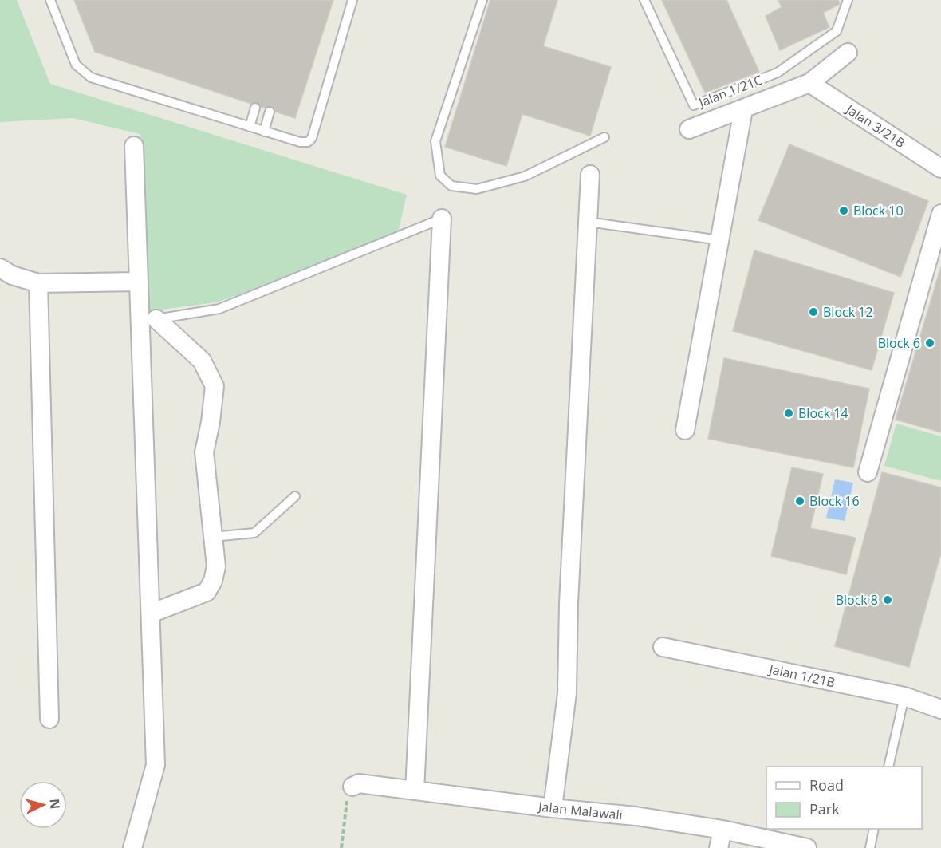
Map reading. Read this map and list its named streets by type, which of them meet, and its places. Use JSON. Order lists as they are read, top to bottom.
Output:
{
  "streets": {
    "street": ["Jalan 3/21B", "Jalan 1/21B", "Jalan Malawali"],
    "lane": ["Jalan 1/21C"]
  },
  "places": [
    "Block 10",
    "Block 12",
    "Block 6",
    "Block 14",
    "Block 16",
    "Block 8"
  ],
  "legend": ["Road", "Park"],
  "north": "right"
}
